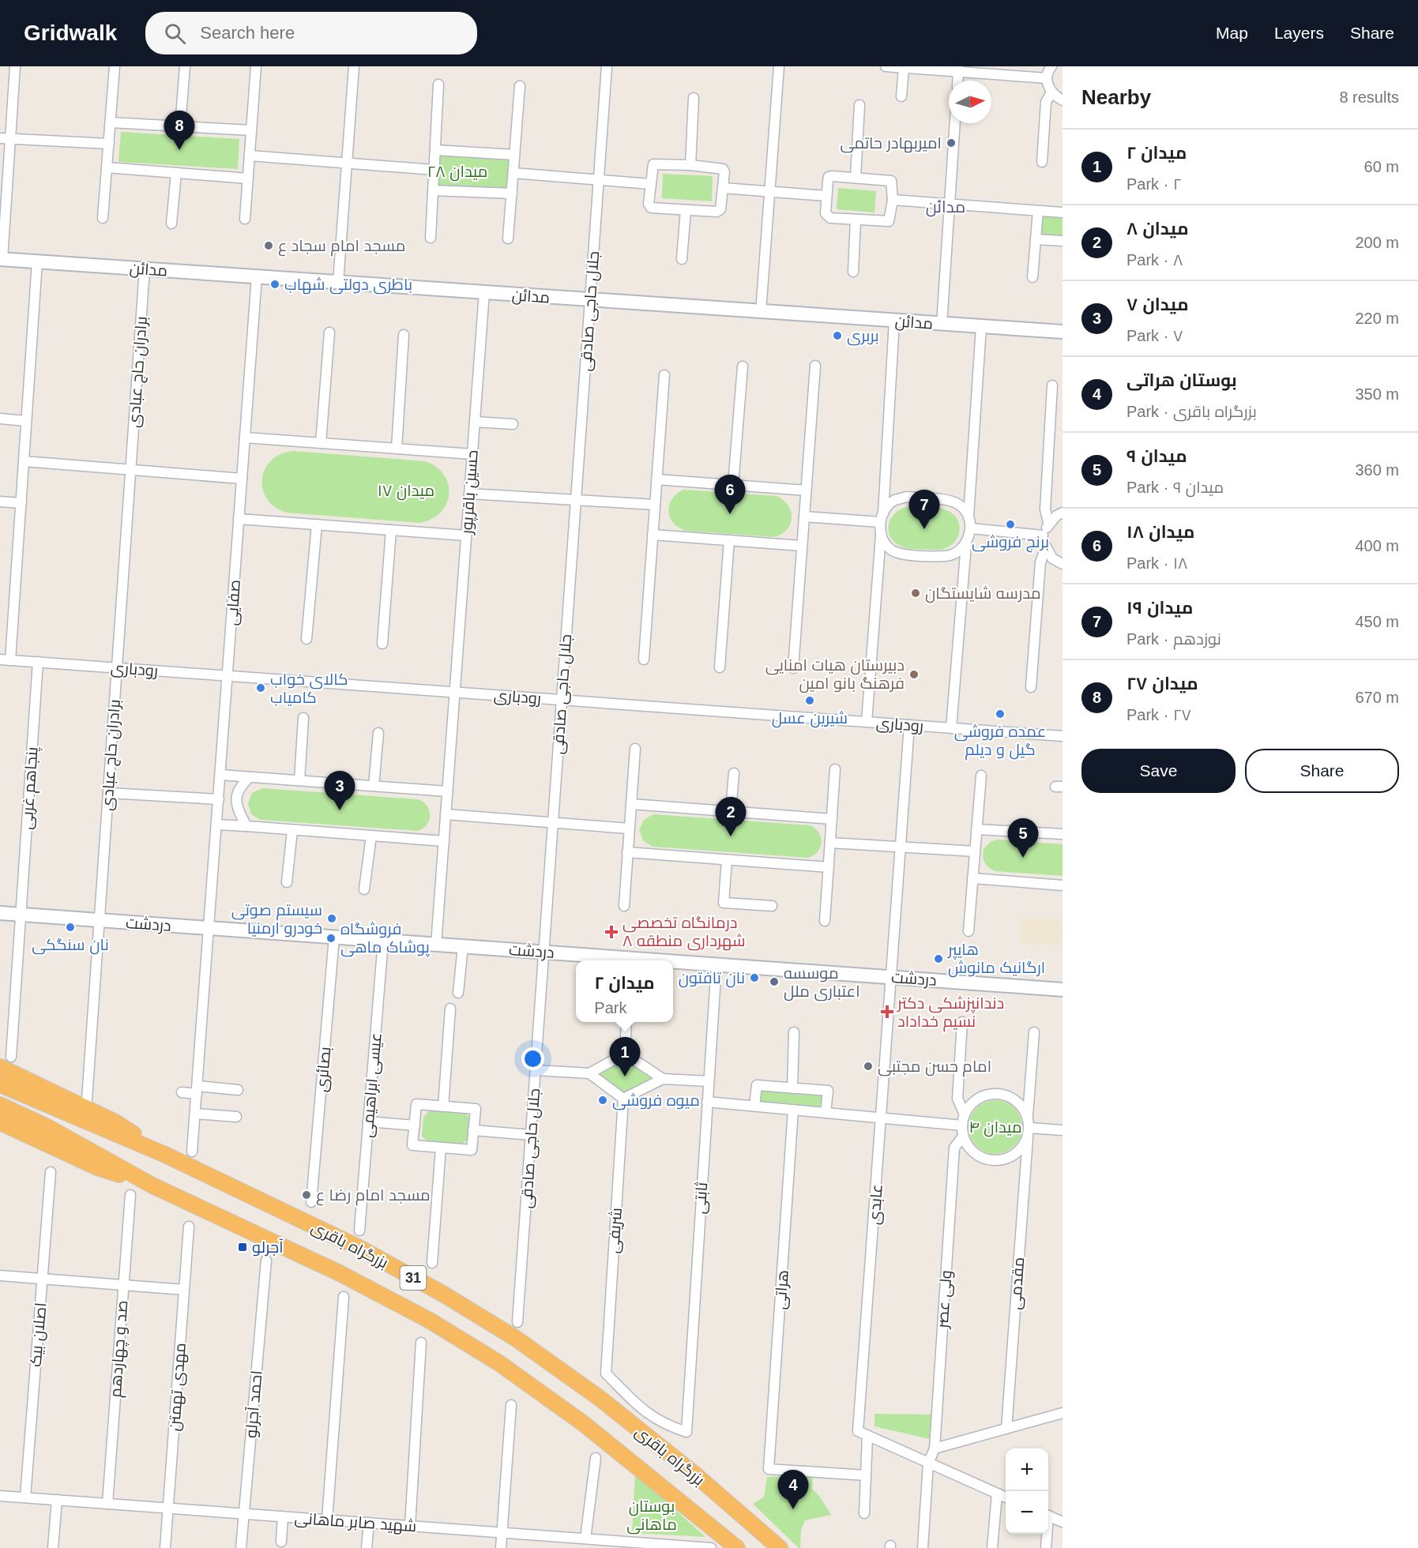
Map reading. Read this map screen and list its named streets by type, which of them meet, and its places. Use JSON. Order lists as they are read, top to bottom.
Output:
{
  "streets": {
    "highway": ["بزرگراه باقری", "31"],
    "main road": ["مدائن", "دردشت"],
    "street": [
      "جلال حاجی صادقی",
      "برادران حاج عبادی",
      "حسین باقرپور",
      "صفایی",
      "رودباری",
      "پنجاهم غربی",
      "بصائری",
      "عیسی ابراهیمی",
      "ثابتی",
      "عابدی",
      "شریفی",
      "مقدمی",
      "هراتی",
      "ولی عصر",
      "اصلان بیک",
      "صد و چهاردهم",
      "مهدی تهمتن",
      "احمد آجرلو",
      "شهید صابر ماهانی"
    ]
  },
  "crossings": [
    ["مدائن", "جلال حاجی صادقی"],
    ["مدائن", "برادران حاج عبادی"],
    ["مدائن", "حسین باقرپور"],
    ["مدائن", "صفایی"],
    ["جلال حاجی صادقی", "رودباری"],
    ["جلال حاجی صادقی", "دردشت"],
    ["برادران حاج عبادی", "رودباری"],
    ["برادران حاج عبادی", "دردشت"],
    ["حسین باقرپور", "رودباری"],
    ["حسین باقرپور", "دردشت"],
    ["صفایی", "رودباری"],
    ["صفایی", "دردشت"],
    ["رودباری", "پنجاهم غربی"],
    ["رودباری", "عابدی"],
    ["پنجاهم غربی", "دردشت"],
    ["دردشت", "بصائری"],
    ["دردشت", "عیسی ابراهیمی"],
    ["دردشت", "ثابتی"],
    ["دردشت", "عابدی"],
    ["ثابتی", "شریفی"],
    ["مقدمی", "ولی عصر"],
    ["اصلان بیک", "شهید صابر ماهانی"],
    ["صد و چهاردهم", "شهید صابر ماهانی"],
    ["مهدی تهمتن", "شهید صابر ماهانی"],
    ["احمد آجرلو", "شهید صابر ماهانی"]
  ],
  "districts": ["مدائن"],
  "parks": [
    "میدان ۲۸",
    "میدان ۱۷",
    "میدان ۴",
    "بوستان ماهانی"
  ],
  "places": {
    "other": [
      "امیربهادر حاتمی",
      "مسجد امام سجاد ع",
      "باطری دولتی شهاب",
      "بربری",
      "برنج فروشی",
      "مدرسه شایستگان",
      "دبیرستان هیات امنایی فرهنگ بانو امین",
      "کالای خواب کامیاب",
      "شیرین عسل",
      "عمده فروشی گیل و دیلم",
      "سیستم صوتی خودرو ارمنیا",
      "نان سنگکی",
      "فروشگاه پوشاک ماهی",
      "هایپر ارگانیک مانوش",
      "نان تافتون",
      "موسسه اعتباری ملل",
      "امام حسن مجتبی",
      "میوه فروشی",
      "مسجد امام رضا ع"
    ],
    "health": ["درمانگاه تخصصی شهرداری منطقه ۸", "دندانپزشکی دکتر نسیم خداداد"],
    "transit": ["آجرلو"]
  },
  "north": "right",
  "page": {
    "header": "Gridwalk",
    "search": "Search here",
    "nav": ["Map", "Layers", "Share"],
    "heading": ["Nearby", "8 results"],
    "pins": [
      "8",
      "6",
      "7",
      "3",
      "2",
      "5",
      "1",
      "4"
    ],
    "list": [
      {
        "mark": "1",
        "name": "میدان ۲",
        "note": "Park · ۲",
        "value": "60 m"
      },
      {
        "mark": "2",
        "name": "میدان ۸",
        "note": "Park · ۸",
        "value": "200 m"
      },
      {
        "mark": "3",
        "name": "میدان ۷",
        "note": "Park · ۷",
        "value": "220 m"
      },
      {
        "mark": "4",
        "name": "بوستان هراتی",
        "note": "Park · بزرگراه باقری",
        "value": "350 m"
      },
      {
        "mark": "5",
        "name": "میدان ۹",
        "note": "Park · میدان ۹",
        "value": "360 m"
      },
      {
        "mark": "6",
        "name": "میدان ۱۸",
        "note": "Park · ۱۸",
        "value": "400 m"
      },
      {
        "mark": "7",
        "name": "میدان ۱۹",
        "note": "Park · نوزدهم",
        "value": "450 m"
      },
      {
        "mark": "8",
        "name": "میدان ۲۷",
        "note": "Park · ۲۷",
        "value": "670 m"
      }
    ],
    "buttons": ["Save", "Share"],
    "popup": ["میدان ۲", "Park"],
    "map_buttons": ["+", "−"]
  }
}
